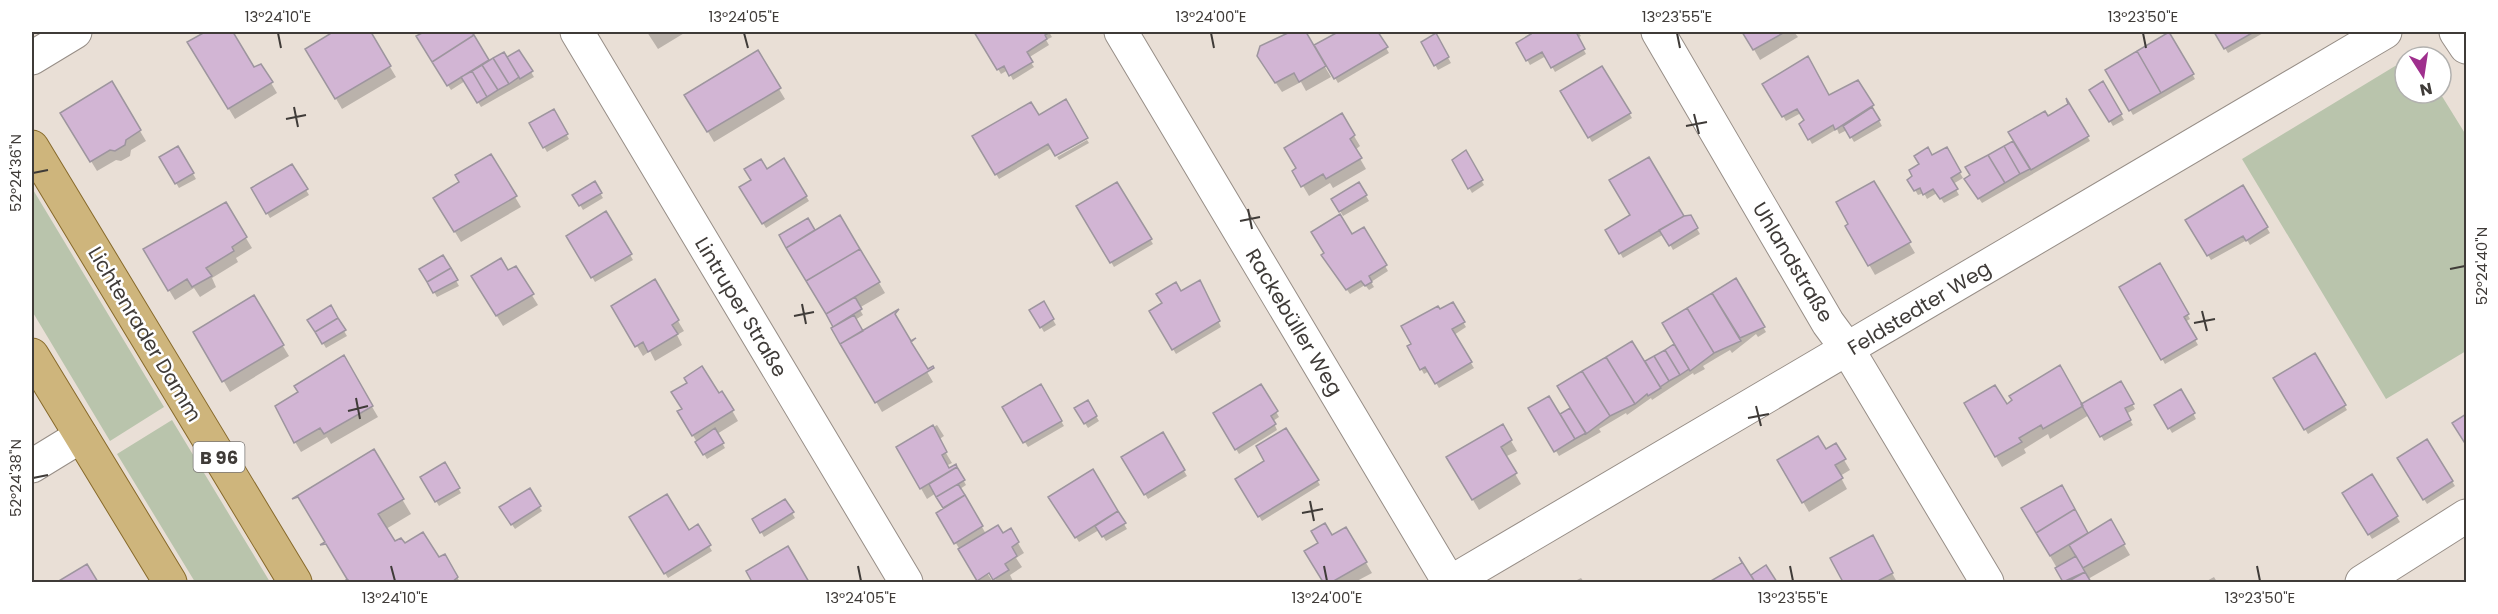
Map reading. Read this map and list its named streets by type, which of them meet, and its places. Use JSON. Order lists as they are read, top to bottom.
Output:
{
  "streets": {
    "main road": ["Lichtenrader Damm", "B 96"],
    "street": [
      "Uhlandstraße",
      "Lintruper Straße",
      "Feldstedter Weg",
      "Rackebüller Weg"
    ]
  },
  "crossings": [
    ["Uhlandstraße", "Feldstedter Weg"],
    ["Feldstedter Weg", "Rackebüller Weg"]
  ],
  "north": "bottom",
  "coordinates": [
    "13°24'10\"E",
    "13°24'05\"E",
    "13°24'00\"E",
    "13°23'55\"E",
    "13°23'50\"E",
    "52°24'36\"N",
    "52°24'40\"N",
    "52°24'38\"N"
  ]
}
